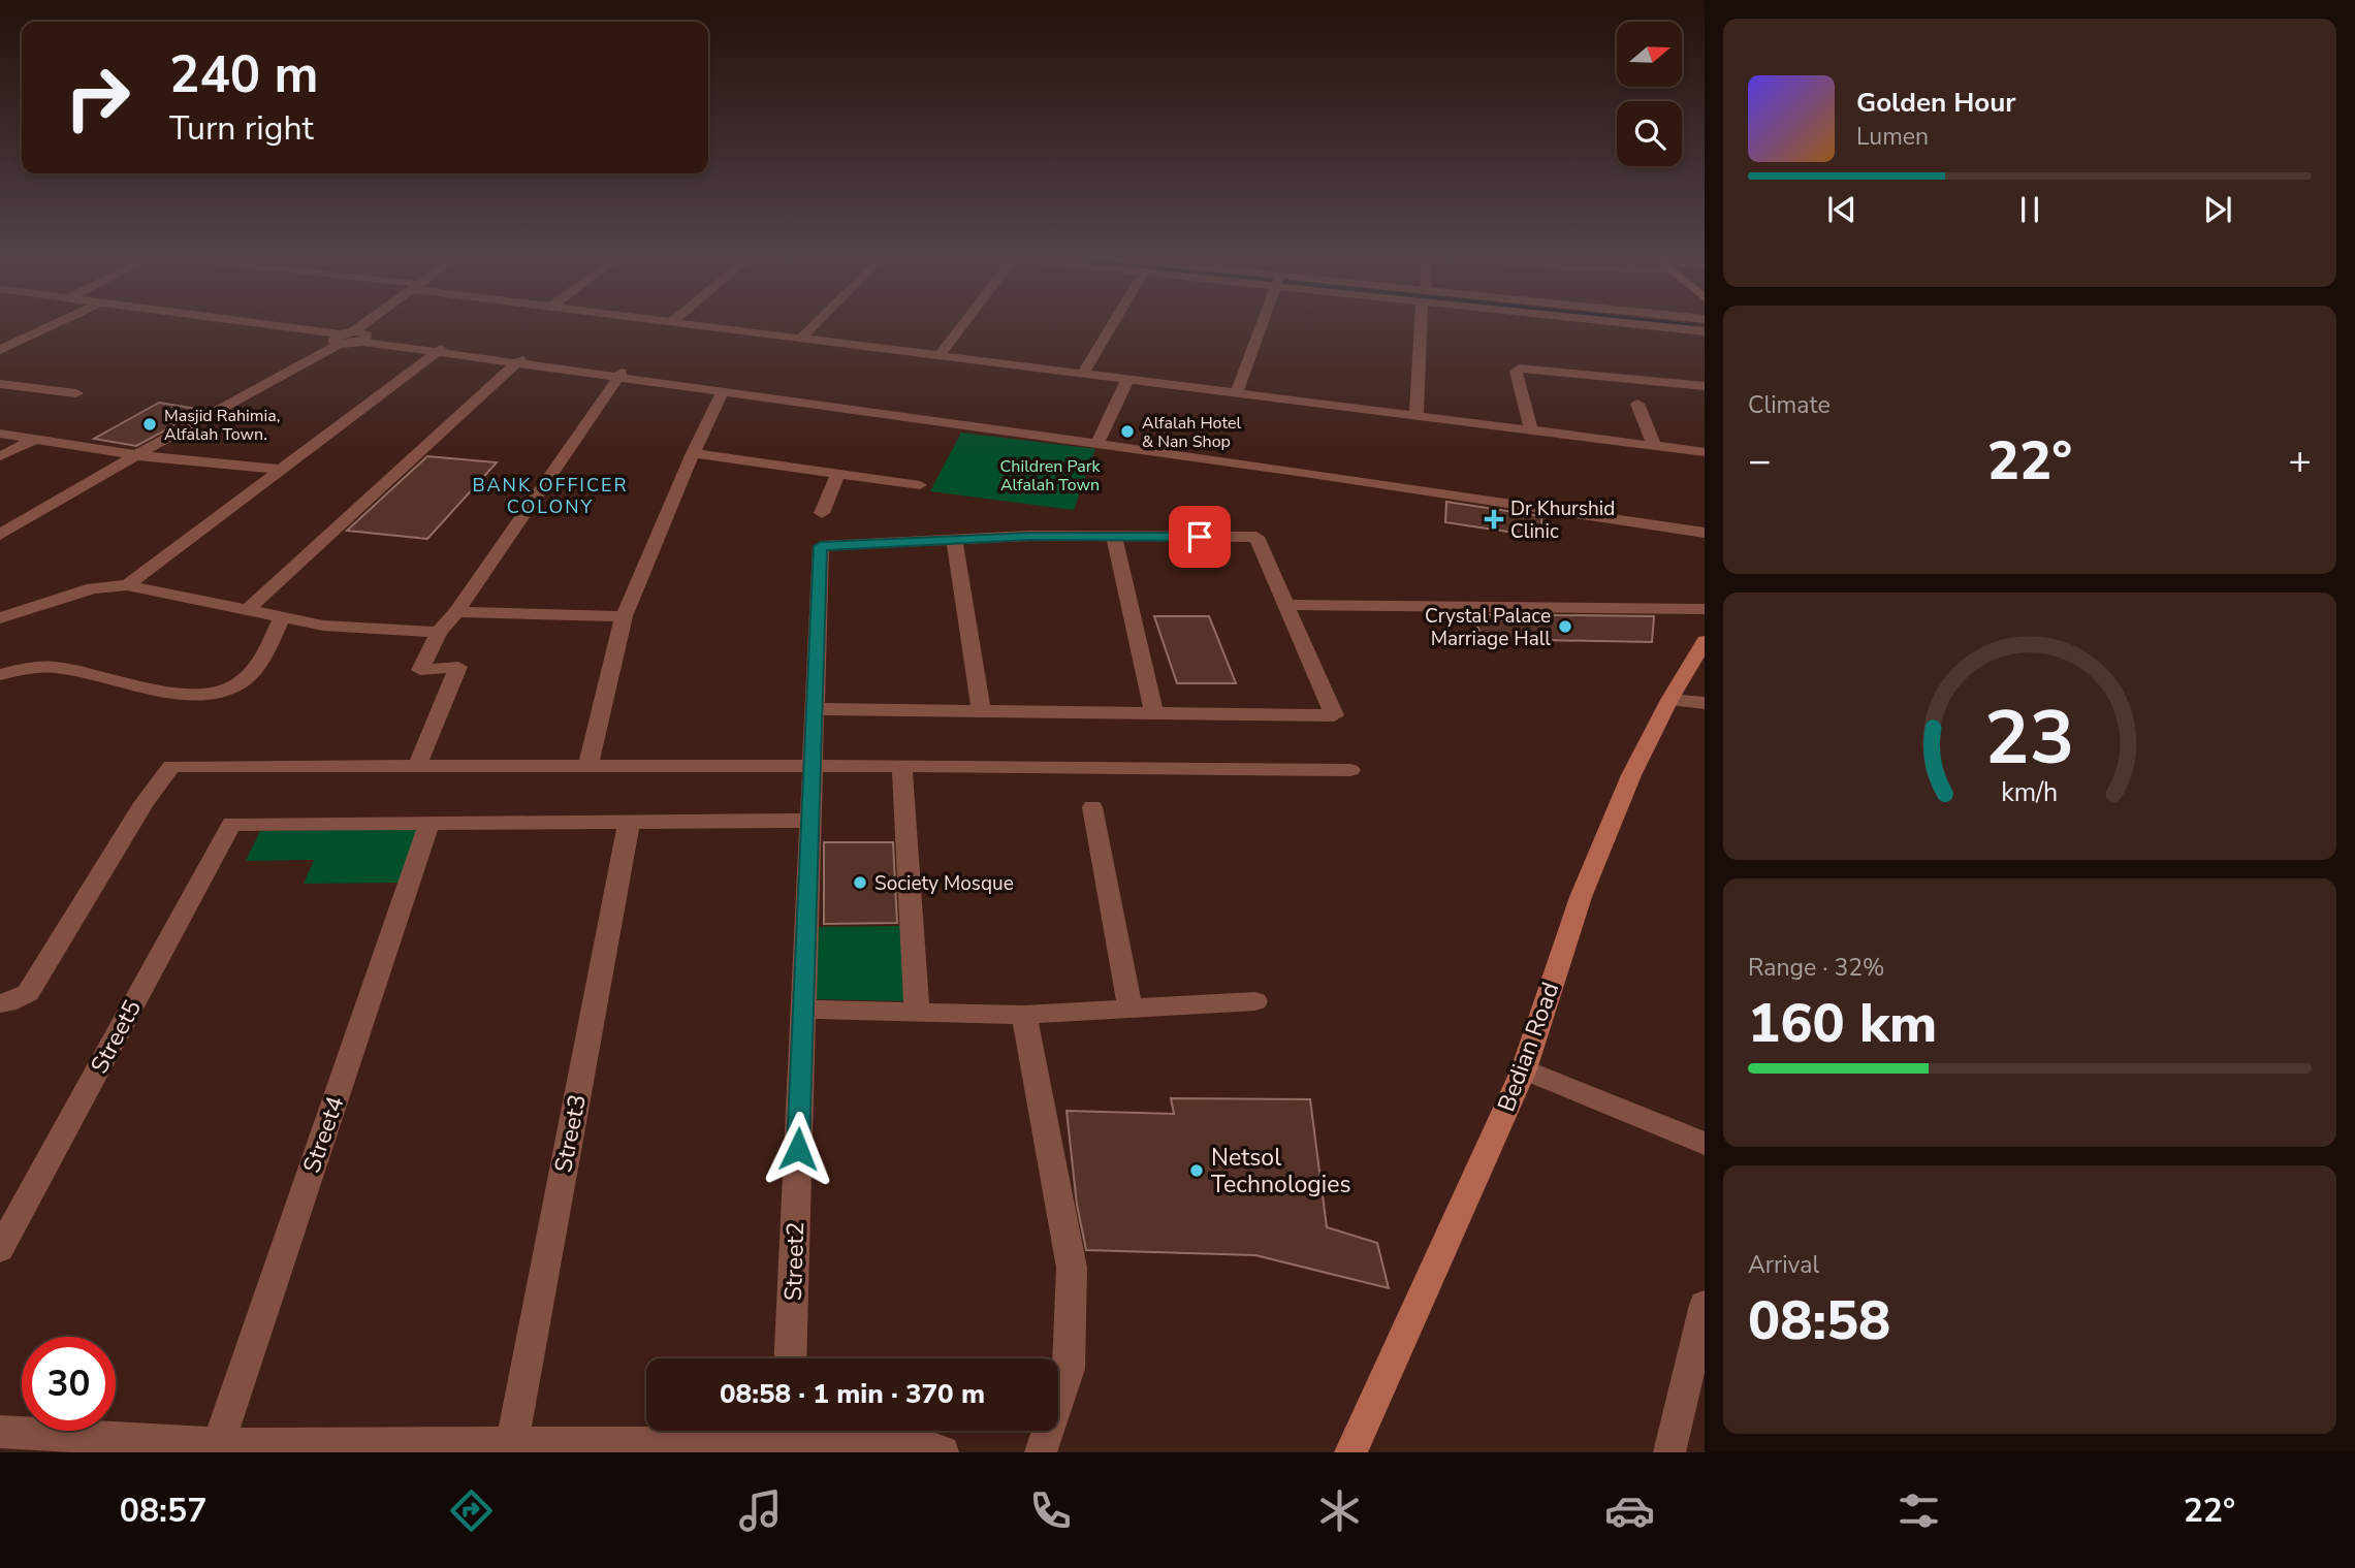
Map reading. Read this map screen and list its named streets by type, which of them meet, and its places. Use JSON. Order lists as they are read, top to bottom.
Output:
{
  "streets": {
    "main road": ["Bedian Road"],
    "street": [
      "Street5",
      "Street3",
      "Street4",
      "Street2"
    ]
  },
  "crossings": [
    ["Street5", "Street4"]
  ],
  "districts": ["BANK OFFICER COLONY"],
  "parks": ["Children Park Alfalah Town"],
  "places": {
    "other": [
      "Masjid Rahimia, Alfalah Town.",
      "Alfalah Hotel & Nan Shop",
      "Crystal Palace Marriage Hall",
      "Society Mosque",
      "Netsol Technologies"
    ],
    "health": ["Dr Khurshid Clinic"]
  },
  "north": "right",
  "page": {
    "turn": ["240 m", "Turn right"],
    "song": ["Golden Hour", "Lumen"],
    "tile": [
      "Climate",
      ["Range · 32%", "160 km"],
      ["Arrival", "08:58"]
    ],
    "heat": ["−", "22°", "+"],
    "limit": "30",
    "trip": "08:58 · 1 min · 370 m",
    "tabs": ["08:57", "22°"],
    "gauge": ["23", "km/h"]
  }
}
